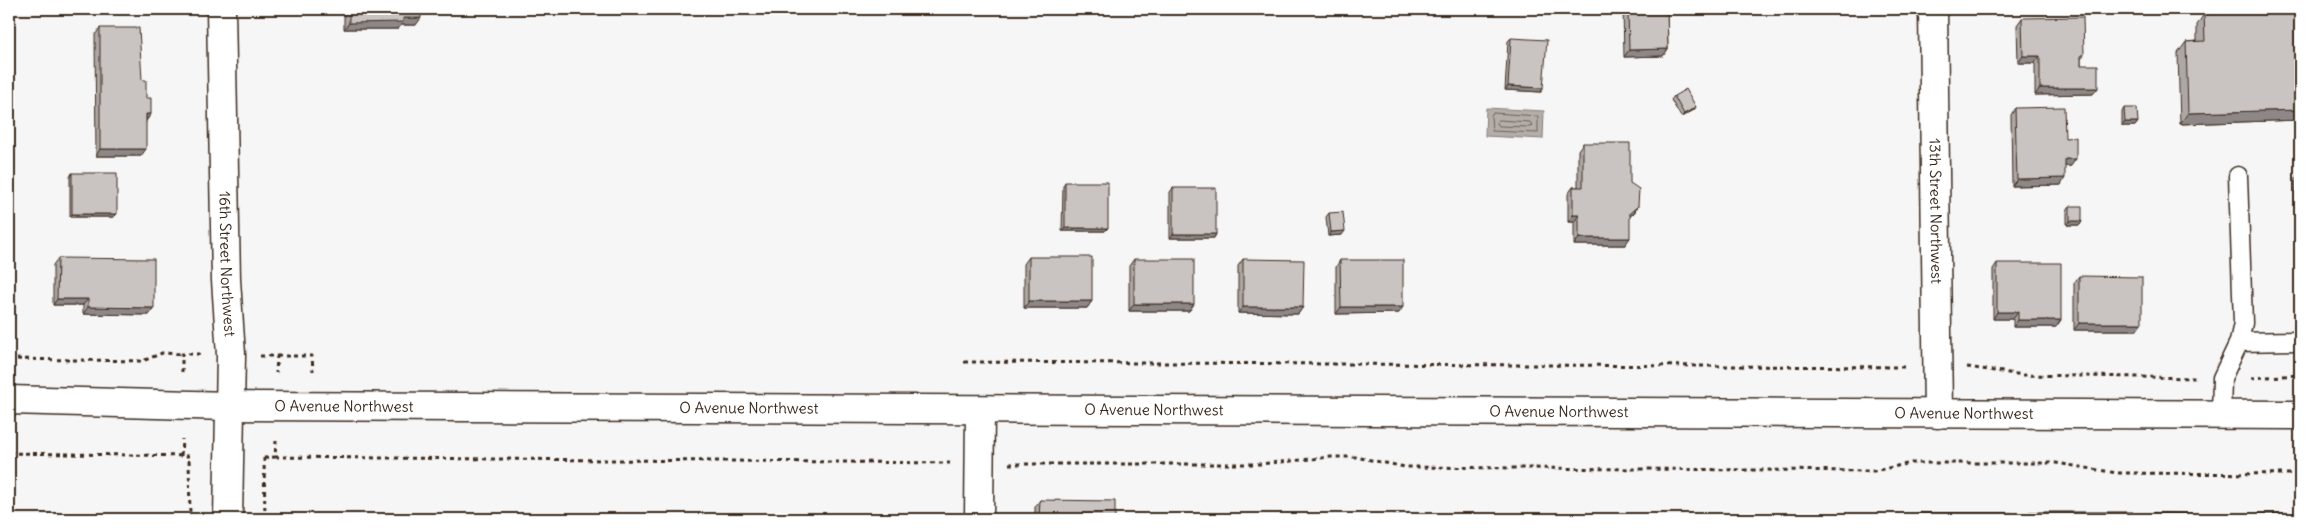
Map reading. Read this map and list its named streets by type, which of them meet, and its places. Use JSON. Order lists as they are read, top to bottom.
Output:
{
  "streets": {
    "street": ["13th Street Northwest", "16th Street Northwest", "O Avenue Northwest"]
  },
  "crossings": [
    ["13th Street Northwest", "O Avenue Northwest"],
    ["16th Street Northwest", "O Avenue Northwest"]
  ]
}
